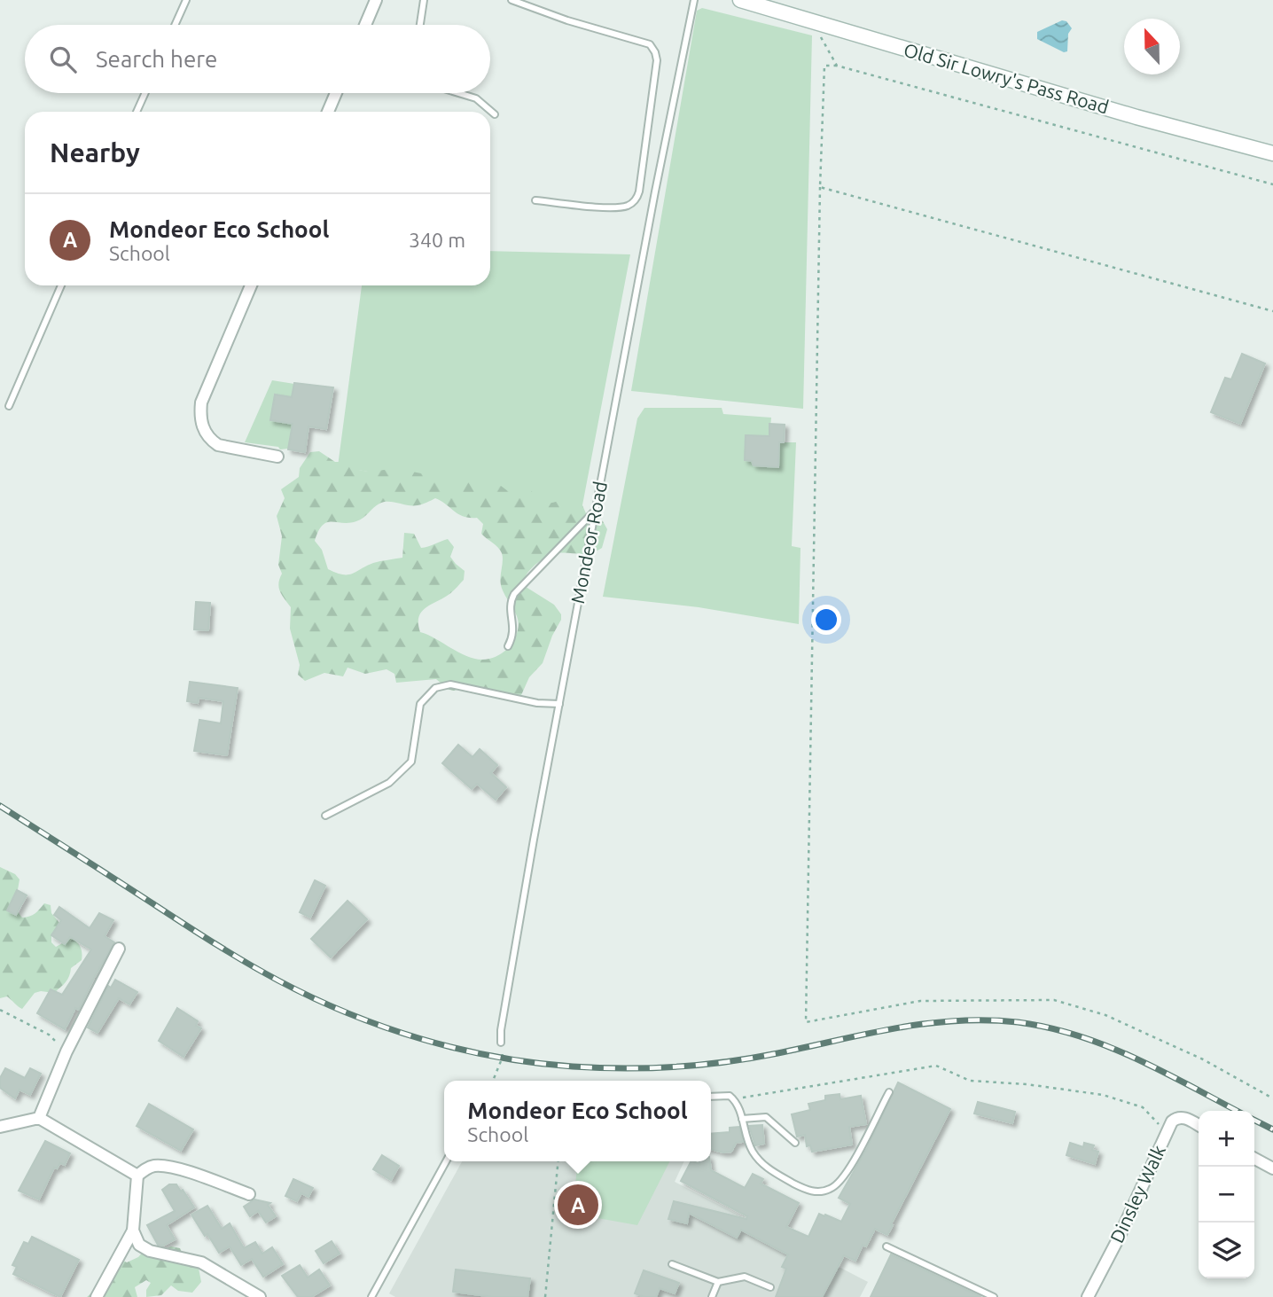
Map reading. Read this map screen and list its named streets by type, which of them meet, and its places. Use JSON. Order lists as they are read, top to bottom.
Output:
{
  "streets": {
    "main road": ["Old Sir Lowry's Pass Road"],
    "street": ["Dinsley Walk"],
    "lane": ["Mondeor Road"]
  },
  "north": "top",
  "page": {
    "search": "Search here",
    "heading": "Nearby",
    "list": [
      {
        "mark": "A",
        "name": "Mondeor Eco School",
        "note": "School",
        "value": "340 m"
      }
    ],
    "popup": ["Mondeor Eco School", "School"],
    "map_buttons": ["+", "−"],
    "pins": "A"
  }
}
